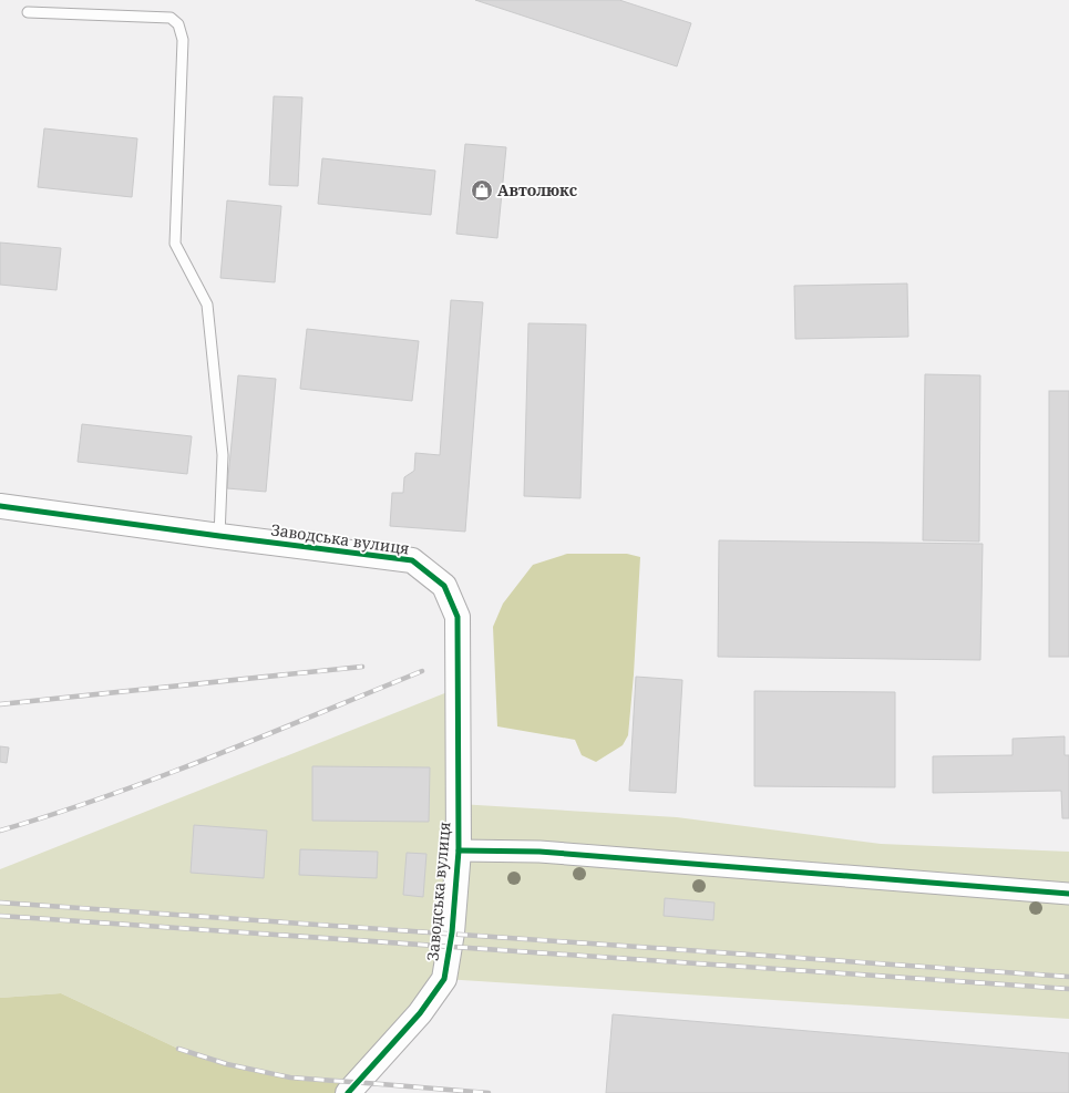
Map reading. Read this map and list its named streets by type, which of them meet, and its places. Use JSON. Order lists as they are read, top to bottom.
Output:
{
  "streets": {
    "street": ["Заводська вулиця"]
  },
  "places": {
    "shop": ["Автолюкс"]
  }
}
